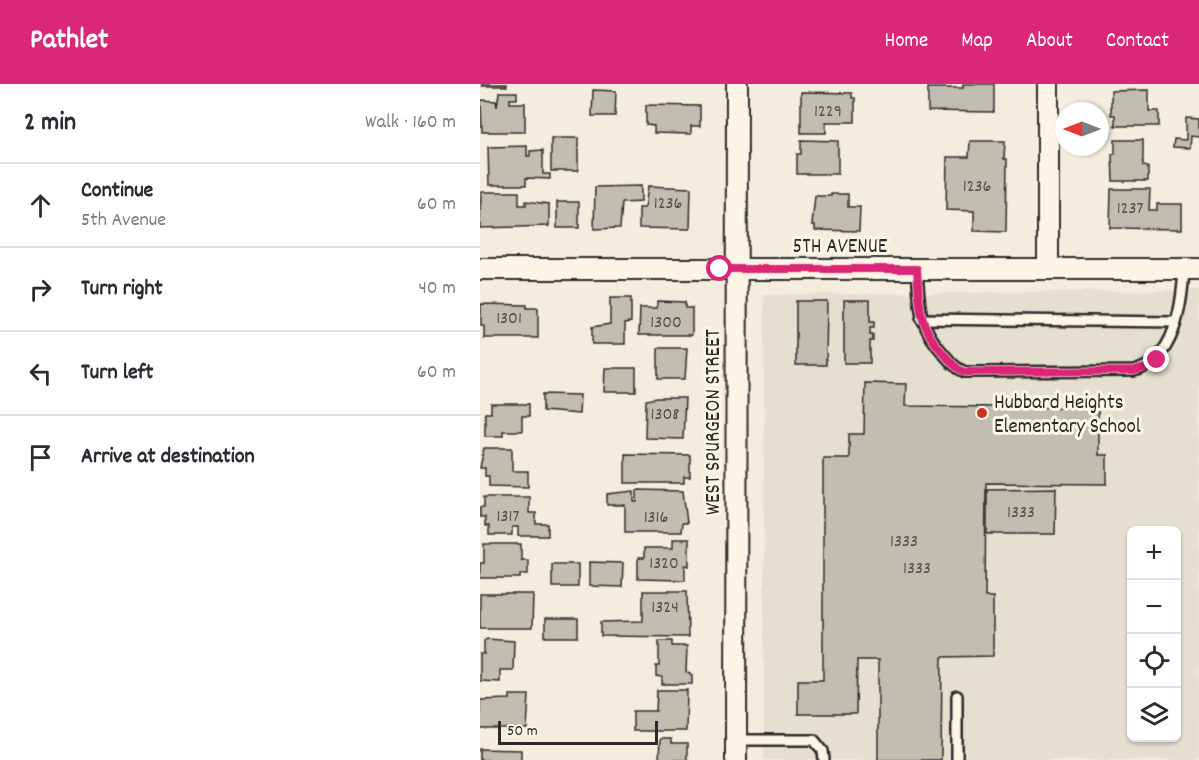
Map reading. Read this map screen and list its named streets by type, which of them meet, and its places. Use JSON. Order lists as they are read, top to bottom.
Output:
{
  "streets": {
    "street": ["5TH AVENUE", "WEST SPURGEON STREET"]
  },
  "crossings": [
    ["5TH AVENUE", "WEST SPURGEON STREET"]
  ],
  "places": ["Hubbard Heights Elementary School"],
  "house_numbers": [
    "1229",
    "1236",
    "1236",
    "1237",
    "1301",
    "1300",
    "1308",
    "1333",
    "1317",
    "1316",
    "1333",
    "1320",
    "1333",
    "1324"
  ],
  "scale_bar": "50 m",
  "north": "left",
  "page": {
    "header": "Pathlet",
    "nav": [
      "Home",
      "Map",
      "About",
      "Contact"
    ],
    "heading": ["2 min", "Walk · 160 m"],
    "list": [
      ["Continue", "5th Avenue", "60 m"],
      ["Turn right", "40 m"],
      ["Turn left", "60 m"],
      "Arrive at destination"
    ],
    "map_buttons": ["+", "−"],
    "scale": "50 m"
  }
}
